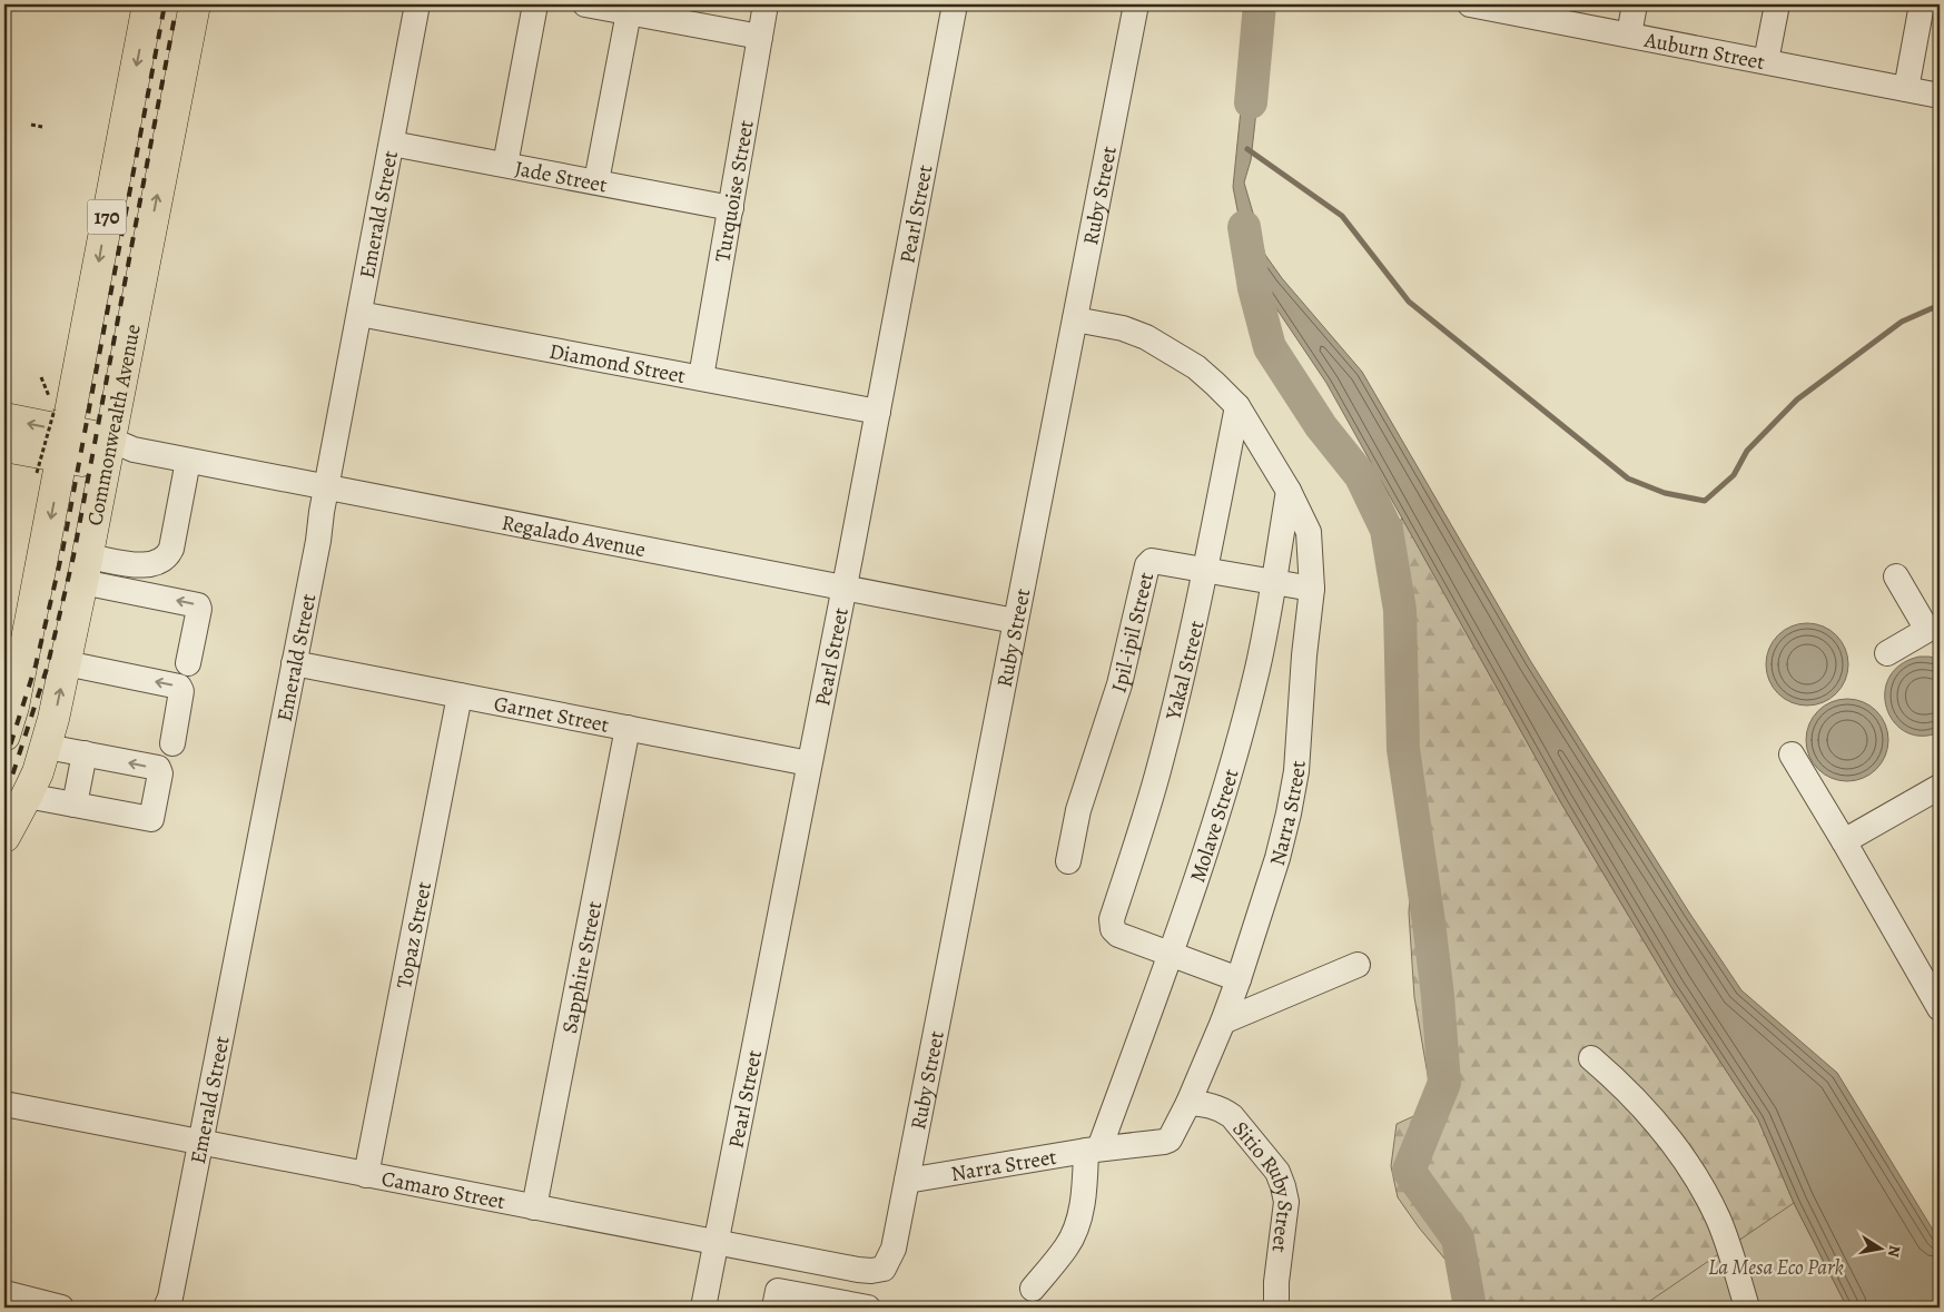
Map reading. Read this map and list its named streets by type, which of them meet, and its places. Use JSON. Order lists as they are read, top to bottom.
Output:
{
  "streets": {
    "main road": ["170", "Commonwealth Avenue", "Regalado Avenue"],
    "street": [
      "Auburn Street",
      "Jade Street",
      "Turquoise Street",
      "Ruby Street",
      "Emerald Street",
      "Pearl Street",
      "Diamond Street",
      "Ipil-ipil Street",
      "Yakal Street",
      "Garnet Street",
      "Narra Street",
      "Molave Street",
      "Topaz Street",
      "Sapphire Street",
      "Camaro Street",
      "Sitio Ruby Street"
    ]
  },
  "crossings": [
    ["Jade Street", "Turquoise Street"],
    ["Jade Street", "Emerald Street"],
    ["Turquoise Street", "Diamond Street"],
    ["Ruby Street", "Regalado Avenue"],
    ["Ruby Street", "Narra Street"],
    ["Ruby Street", "Camaro Street"],
    ["Emerald Street", "Diamond Street"],
    ["Emerald Street", "Regalado Avenue"],
    ["Emerald Street", "Garnet Street"],
    ["Emerald Street", "Camaro Street"],
    ["Pearl Street", "Diamond Street"],
    ["Pearl Street", "Regalado Avenue"],
    ["Pearl Street", "Garnet Street"],
    ["Pearl Street", "Camaro Street"],
    ["Commonwealth Avenue", "Regalado Avenue"],
    ["Ipil-ipil Street", "Yakal Street"],
    ["Ipil-ipil Street", "Narra Street"],
    ["Ipil-ipil Street", "Molave Street"],
    ["Yakal Street", "Narra Street"],
    ["Yakal Street", "Molave Street"],
    ["Garnet Street", "Topaz Street"],
    ["Garnet Street", "Sapphire Street"],
    ["Narra Street", "Molave Street"],
    ["Narra Street", "Sitio Ruby Street"],
    ["Topaz Street", "Camaro Street"],
    ["Sapphire Street", "Camaro Street"]
  ],
  "parks": ["La Mesa Eco Park"],
  "north": "right"
}
